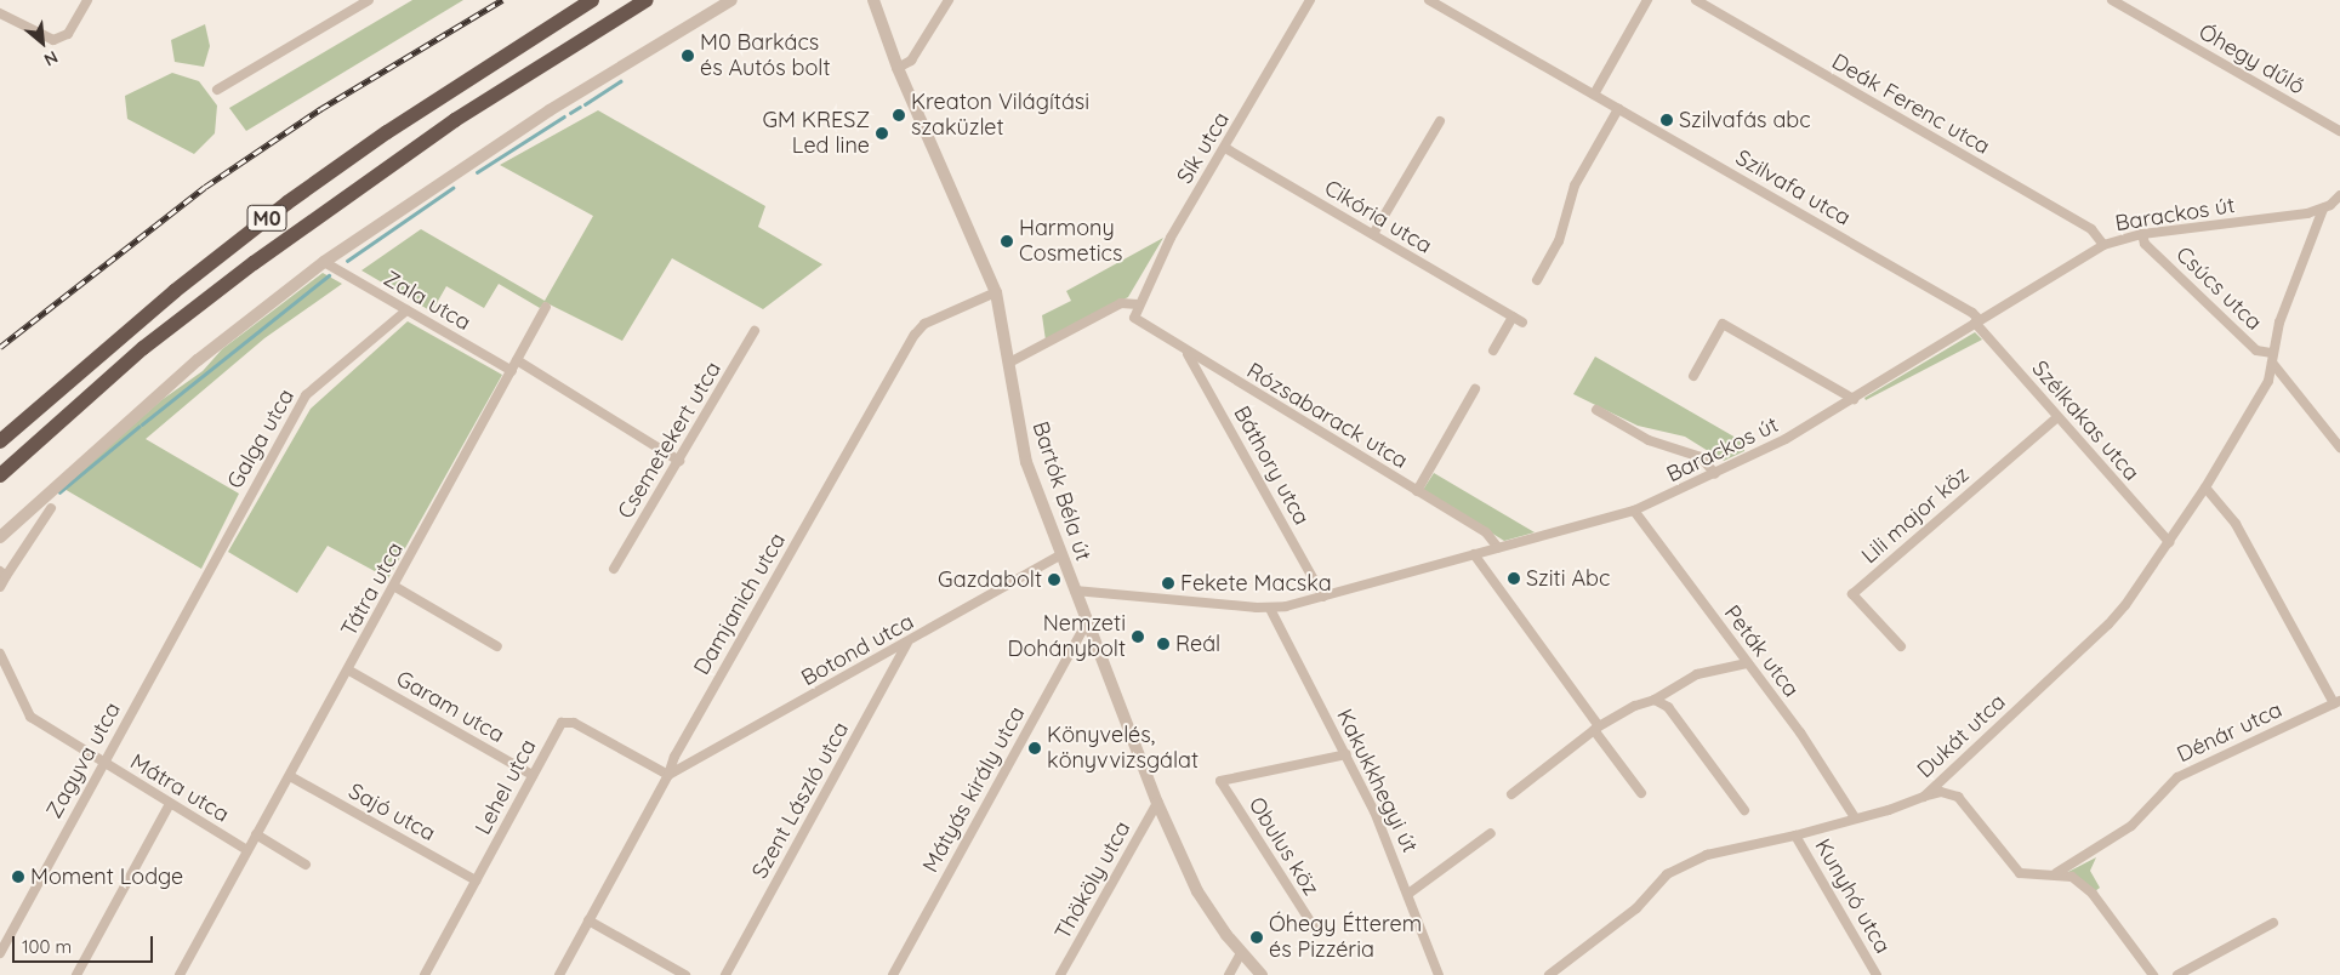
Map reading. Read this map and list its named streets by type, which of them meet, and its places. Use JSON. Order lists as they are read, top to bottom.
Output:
{
  "streets": {
    "highway": ["M0"],
    "street": [
      "Óhegy dűlő",
      "Deák Ferenc utca",
      "Sík utca",
      "Szilvafa utca",
      "Barackos út",
      "Cikória utca",
      "Csúcs utca",
      "Zala utca",
      "Rózsabarack utca",
      "Szélkakas utca",
      "Galga utca",
      "Csemetekert utca",
      "Báthory utca",
      "Bartók Béla út",
      "Lili major köz",
      "Tátra utca",
      "Damjanich utca",
      "Botond utca",
      "Peták utca",
      "Garam utca",
      "Dénár utca",
      "Dukát utca",
      "Zagyva utca",
      "Kakukkhegyi út",
      "Lehel utca",
      "Mátra utca",
      "Mátyás király utca",
      "Szent László utca",
      "Sajó utca",
      "Obulus köz",
      "Thököly utca",
      "Kunyhó utca"
    ]
  },
  "crossings": [
    ["Deák Ferenc utca", "Barackos út"],
    ["Sík utca", "Cikória utca"],
    ["Sík utca", "Rózsabarack utca"],
    ["Szilvafa utca", "Barackos út"],
    ["Szilvafa utca", "Szélkakas utca"],
    ["Barackos út", "Csúcs utca"],
    ["Barackos út", "Rózsabarack utca"],
    ["Barackos út", "Szélkakas utca"],
    ["Barackos út", "Báthory utca"],
    ["Barackos út", "Bartók Béla út"],
    ["Barackos út", "Peták utca"],
    ["Barackos út", "Dukát utca"],
    ["Barackos út", "Kakukkhegyi út"],
    ["Csúcs utca", "Dukát utca"],
    ["Zala utca", "Galga utca"],
    ["Zala utca", "Tátra utca"],
    ["Rózsabarack utca", "Báthory utca"],
    ["Szélkakas utca", "Lili major köz"],
    ["Szélkakas utca", "Dukát utca"],
    ["Galga utca", "Zagyva utca"],
    ["Bartók Béla út", "Damjanich utca"],
    ["Bartók Béla út", "Botond utca"],
    ["Bartók Béla út", "Mátyás király utca"],
    ["Bartók Béla út", "Thököly utca"],
    ["Tátra utca", "Garam utca"],
    ["Tátra utca", "Mátra utca"],
    ["Tátra utca", "Sajó utca"],
    ["Damjanich utca", "Botond utca"],
    ["Damjanich utca", "Lehel utca"],
    ["Botond utca", "Lehel utca"],
    ["Botond utca", "Szent László utca"],
    ["Peták utca", "Dukát utca"],
    ["Garam utca", "Lehel utca"],
    ["Dukát utca", "Kunyhó utca"],
    ["Zagyva utca", "Mátra utca"],
    ["Kakukkhegyi út", "Obulus köz"],
    ["Lehel utca", "Sajó utca"]
  ],
  "places": [
    "M0 Barkács és Autós bolt",
    "Kreaton Világítási szaküzlet",
    "Szilvafás abc",
    "GM KRESZ Led line",
    "Harmony Cosmetics",
    "Sziti Abc",
    "Gazdabolt",
    "Fekete Macska",
    "Nemzeti Dohánybolt",
    "Reál",
    "Könyvelés, könyvvizsgálat",
    "Moment Lodge",
    "Óhegy Étterem és Pizzéria"
  ],
  "scale_bar": "100 m",
  "north": "bottom right"
}
